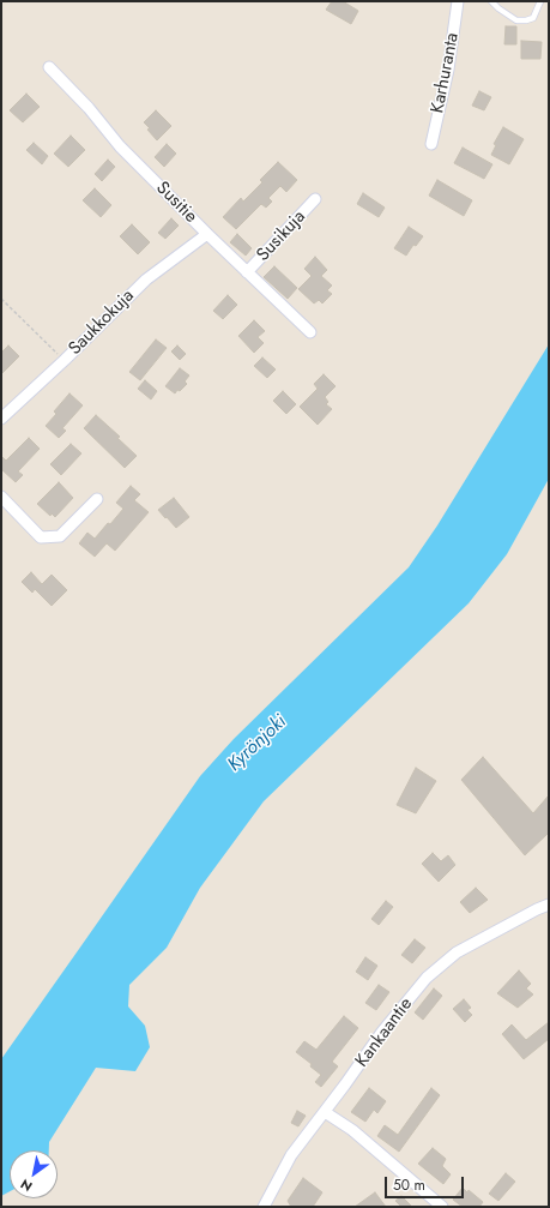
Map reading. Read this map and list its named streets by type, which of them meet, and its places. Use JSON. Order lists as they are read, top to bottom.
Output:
{
  "streets": {
    "street": [
      "Karhuranta",
      "Susitie",
      "Susikuja",
      "Saukkokuja",
      "Kankaantie"
    ]
  },
  "crossings": [
    ["Susitie", "Susikuja"],
    ["Susitie", "Saukkokuja"]
  ],
  "water": ["Kyrönjoki"],
  "scale_bar": "50 m",
  "north": "bottom left"
}
